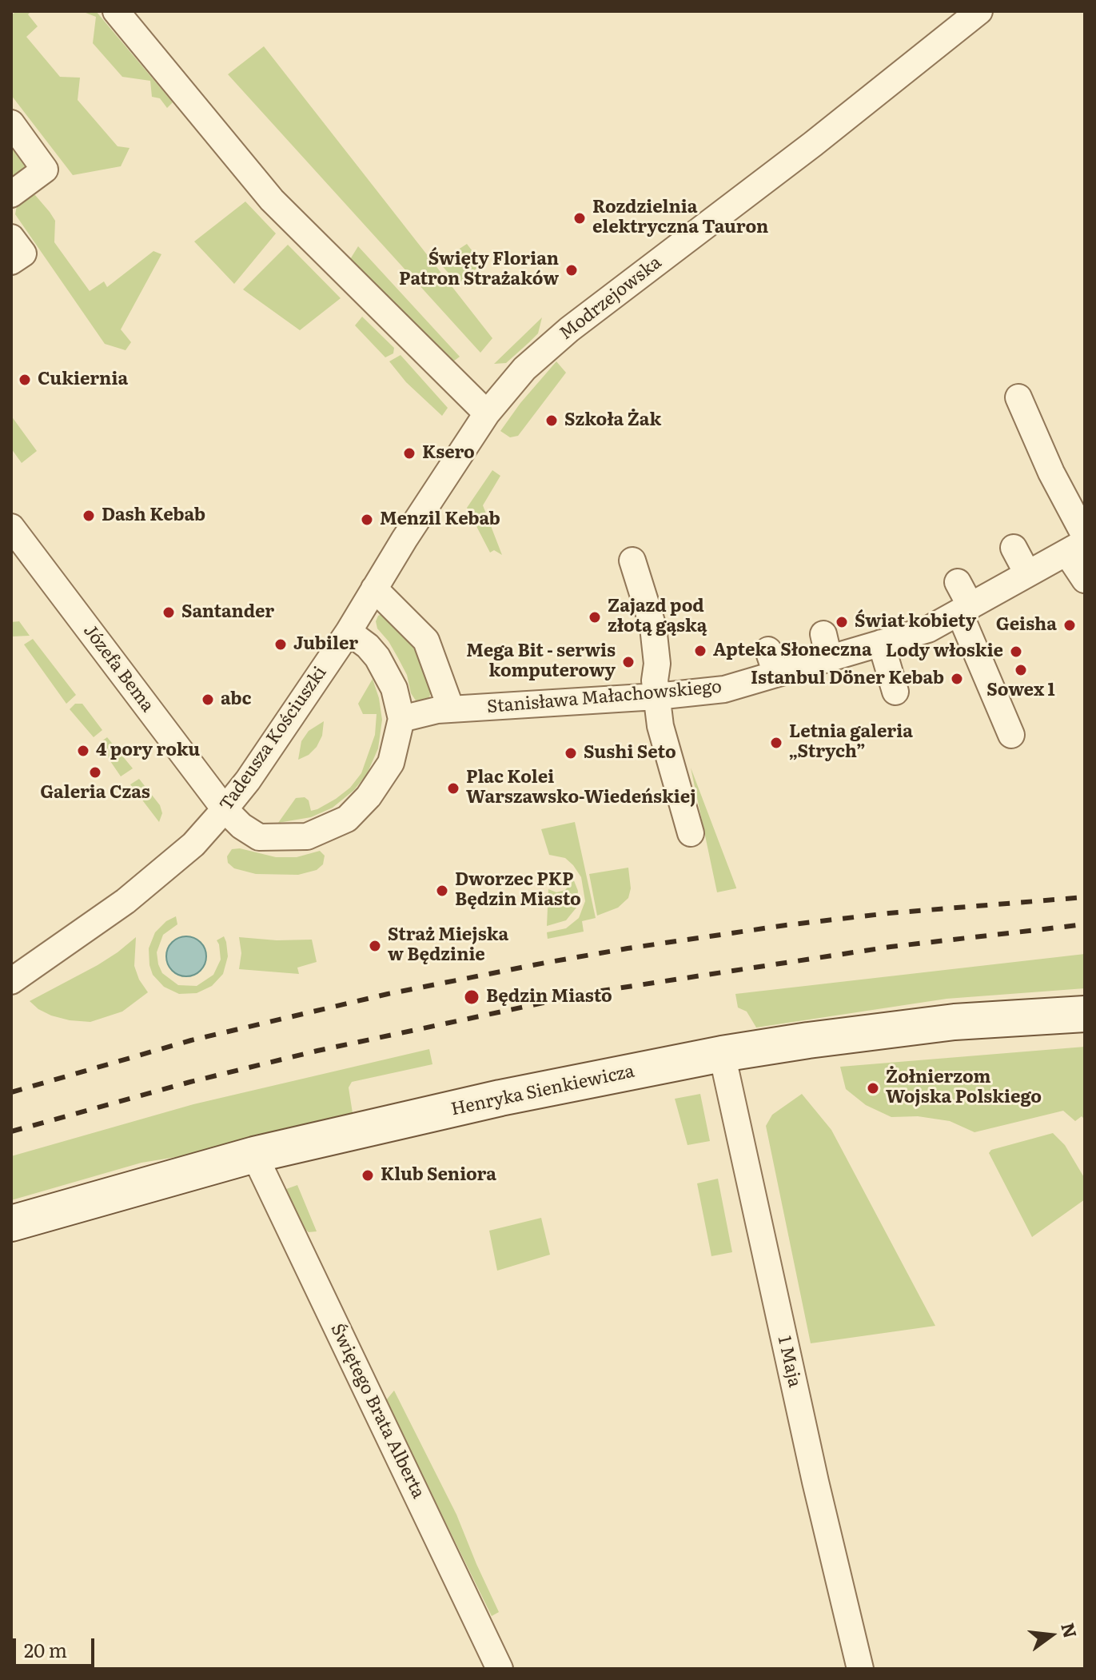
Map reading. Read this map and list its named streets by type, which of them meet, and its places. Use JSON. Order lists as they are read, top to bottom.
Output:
{
  "streets": {
    "street": [
      "Modrzejowska",
      "Józefa Bema",
      "Stanisława Małachowskiego",
      "Tadeusza Kościuszki",
      "Henryka Sienkiewicza",
      "1 Maja",
      "Świętego Brata Alberta"
    ]
  },
  "crossings": [
    ["Modrzejowska", "Tadeusza Kościuszki"],
    ["Józefa Bema", "Tadeusza Kościuszki"],
    ["Henryka Sienkiewicza", "1 Maja"],
    ["Henryka Sienkiewicza", "Świętego Brata Alberta"]
  ],
  "places": [
    "Rozdzielnia elektryczna Tauron",
    "Święty Florian Patron Strażaków",
    "Cukiernia",
    "Szkoła Żak",
    "Ksero",
    "Dash Kebab",
    "Menzil Kebab",
    "Santander",
    "Zajazd pod złotą gąską",
    "Świat kobiety",
    "Geisha",
    "Jubiler",
    "Apteka Słoneczna",
    "Lody włoskie",
    "Mega Bit - serwis komputerowy",
    "Sowex 1",
    "Istanbul Döner Kebab",
    "abc",
    "Letnia galeria „Strych”",
    "4 pory roku",
    "Sushi Seto",
    "Galeria Czas",
    "Plac Kolei Warszawsko-Wiedeńskiej",
    "Dworzec PKP Będzin Miasto",
    "Straż Miejska w Będzinie",
    "Będzin Miasto",
    "Żołnierzom Wojska Polskiego",
    "Klub Seniora"
  ],
  "scale_bar": "20 m",
  "north": "right"
}
